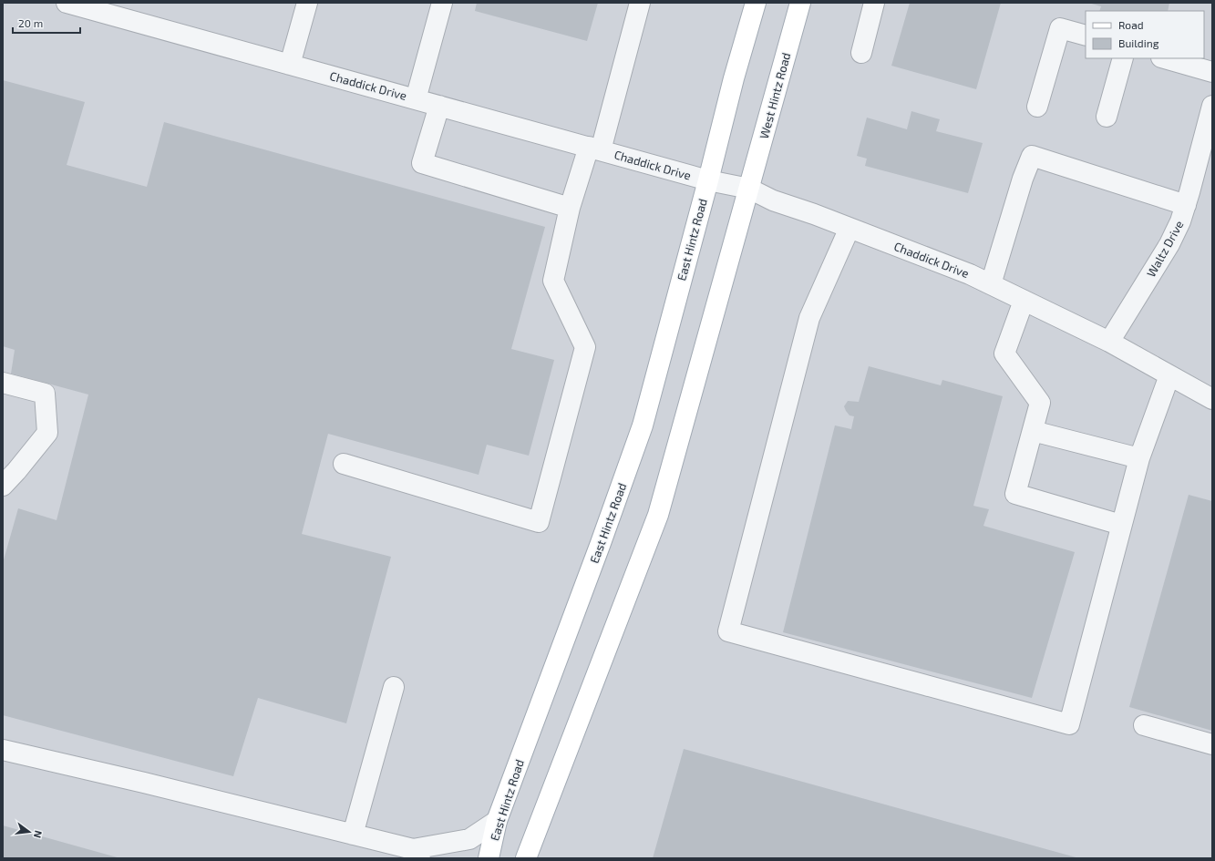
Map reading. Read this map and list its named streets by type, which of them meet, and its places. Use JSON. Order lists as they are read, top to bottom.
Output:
{
  "streets": {
    "main road": ["West Hintz Road", "East Hintz Road"],
    "street": ["Chaddick Drive", "Waltz Drive"]
  },
  "crossings": [
    ["Chaddick Drive", "West Hintz Road"],
    ["Chaddick Drive", "East Hintz Road"],
    ["Chaddick Drive", "Waltz Drive"]
  ],
  "legend": ["Road", "Building"],
  "scale_bar": "20 m",
  "north": "right"
}
